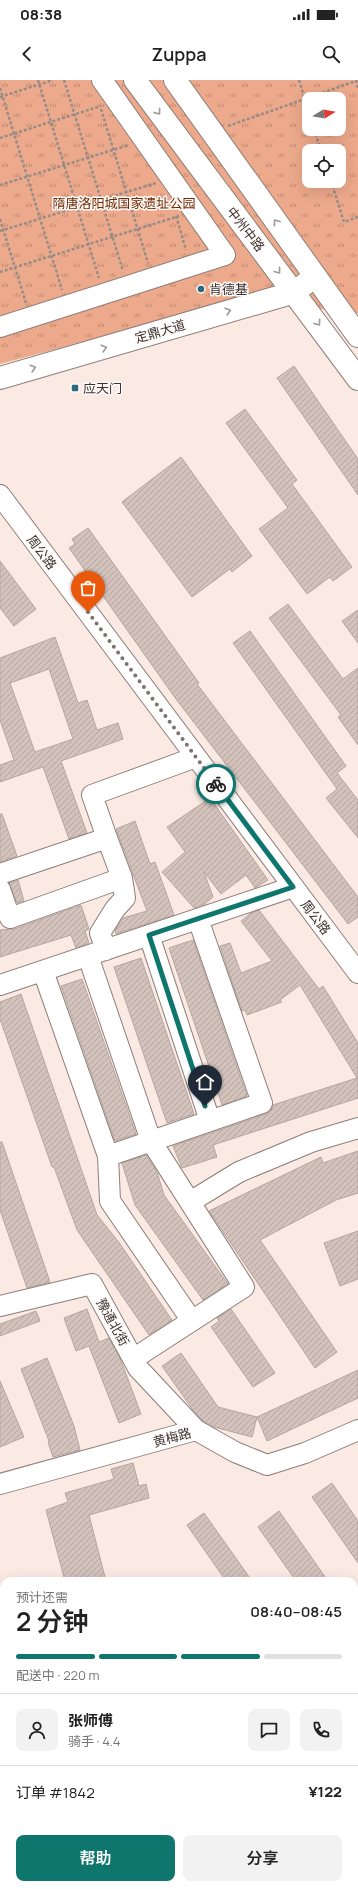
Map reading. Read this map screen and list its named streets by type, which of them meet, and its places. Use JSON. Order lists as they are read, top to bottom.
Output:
{
  "streets": {
    "main road": ["中州中路", "定鼎大道"],
    "street": ["周公路", "豫通北街", "黄梅路"]
  },
  "crossings": [
    ["中州中路", "定鼎大道"],
    ["豫通北街", "黄梅路"]
  ],
  "one_way": ["定鼎大道"],
  "parks": ["隋唐洛阳城国家遗址公园"],
  "places": {
    "other": ["肯德基"],
    "transit": ["应天门"]
  },
  "north": "right",
  "page": {
    "status": "08:38",
    "header": "Zuppa",
    "heading": ["2 分钟", "预计还需", "08:40–08:45"],
    "panel": [
      "张师傅",
      "骑手 · 4.4",
      "订单 #1842",
      "¥122"
    ],
    "bar": "配送中 · 220 m",
    "buttons": ["帮助", "分享"]
  }
}
